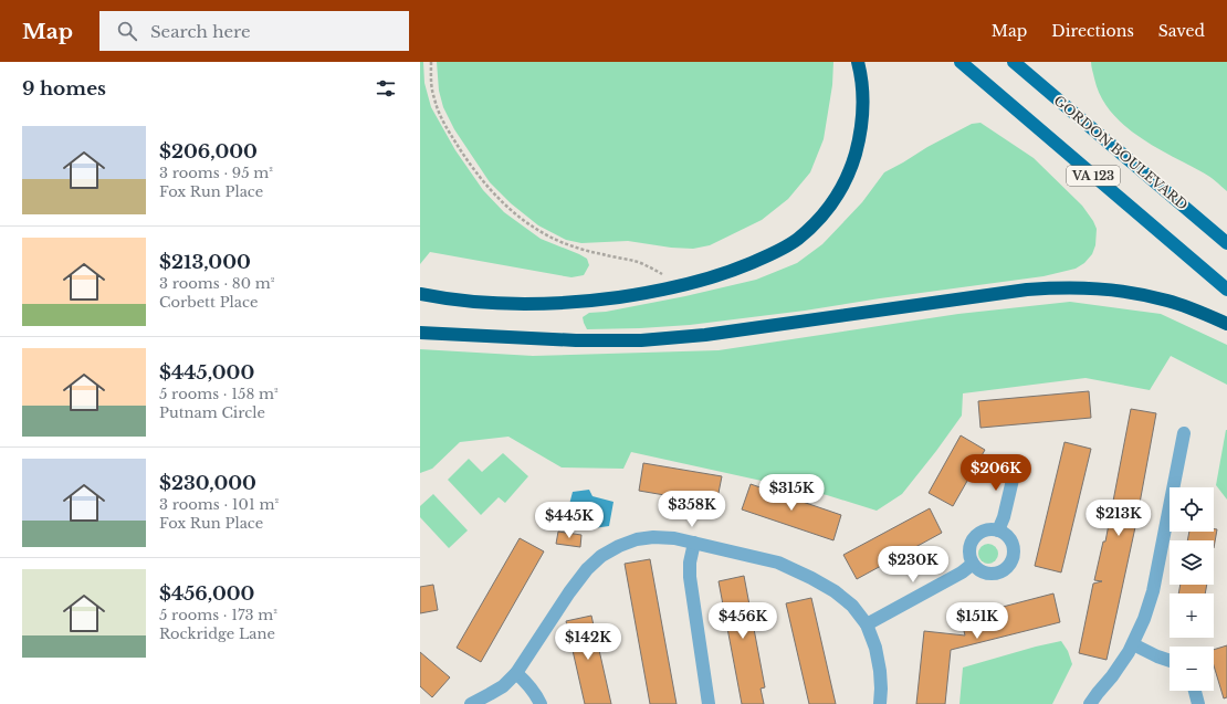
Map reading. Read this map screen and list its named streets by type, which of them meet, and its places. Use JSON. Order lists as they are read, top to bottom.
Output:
{
  "streets": {
    "main road": ["GORDON BOULEVARD", "VA 123"]
  },
  "page": {
    "header": "Map",
    "search": "Search here",
    "nav": ["Map", "Directions", "Saved"],
    "heading": "9 homes",
    "list": [
      {
        "name": "$206,000",
        "note": "3 rooms · 95 m² · Fox Run Place"
      },
      {
        "name": "$213,000",
        "note": "3 rooms · 80 m² · Corbett Place"
      },
      {
        "name": "$445,000",
        "note": "5 rooms · 158 m² · Putnam Circle"
      },
      {
        "name": "$230,000",
        "note": "3 rooms · 101 m² · Fox Run Place"
      },
      {
        "name": "$456,000",
        "note": "5 rooms · 173 m² · Rockridge Lane"
      }
    ],
    "price": [
      "$206K",
      "$315K",
      "$358K",
      "$213K",
      "$445K",
      "$230K",
      "$456K",
      "$151K",
      "$142K"
    ],
    "map_buttons": ["+", "−"]
  }
}
